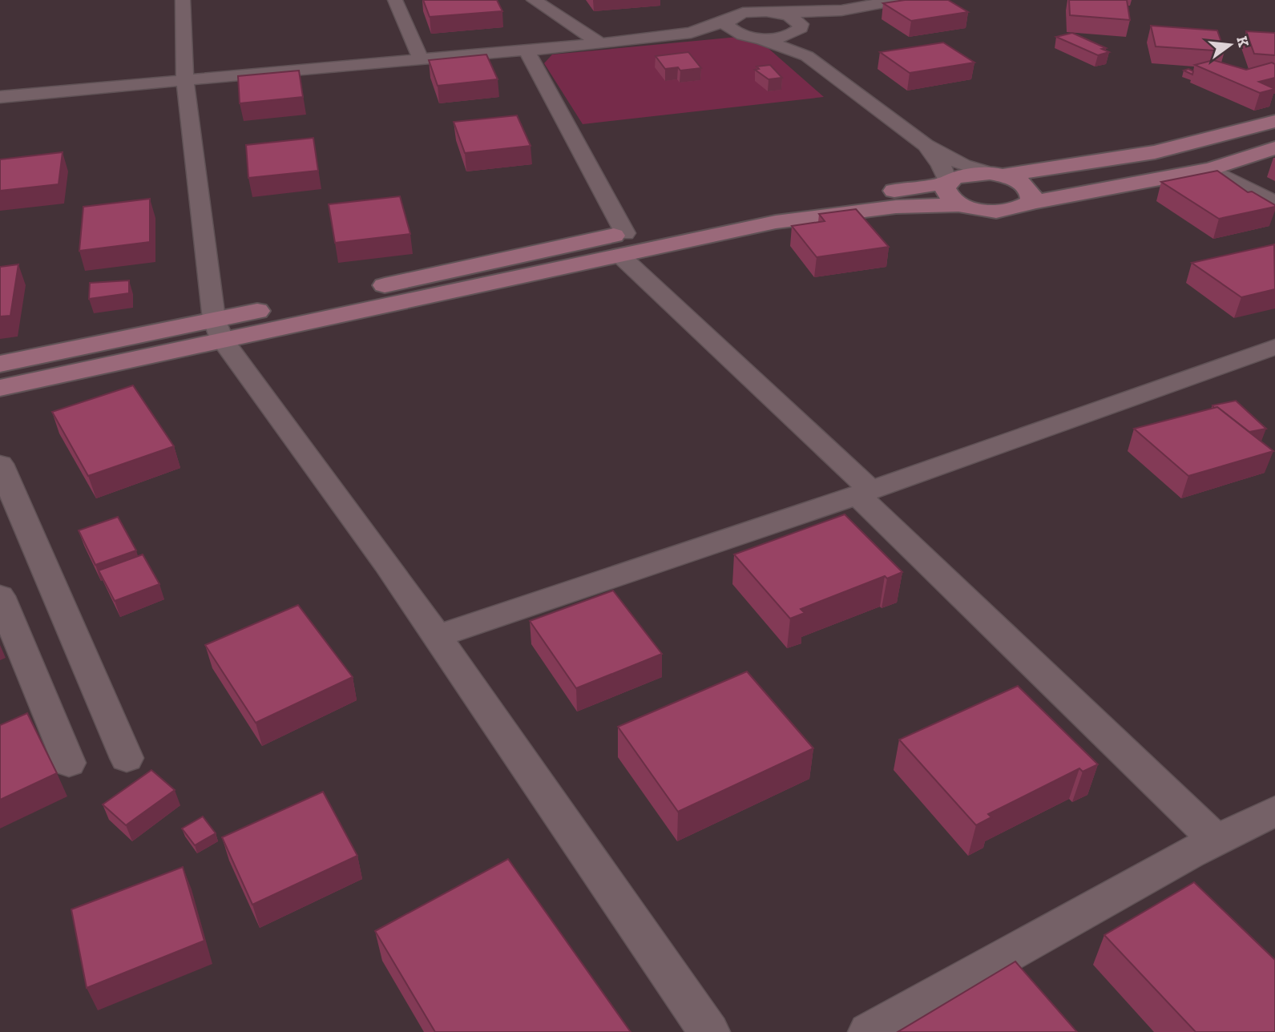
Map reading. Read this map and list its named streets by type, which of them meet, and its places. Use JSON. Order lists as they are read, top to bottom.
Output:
{
  "north": "right"
}
